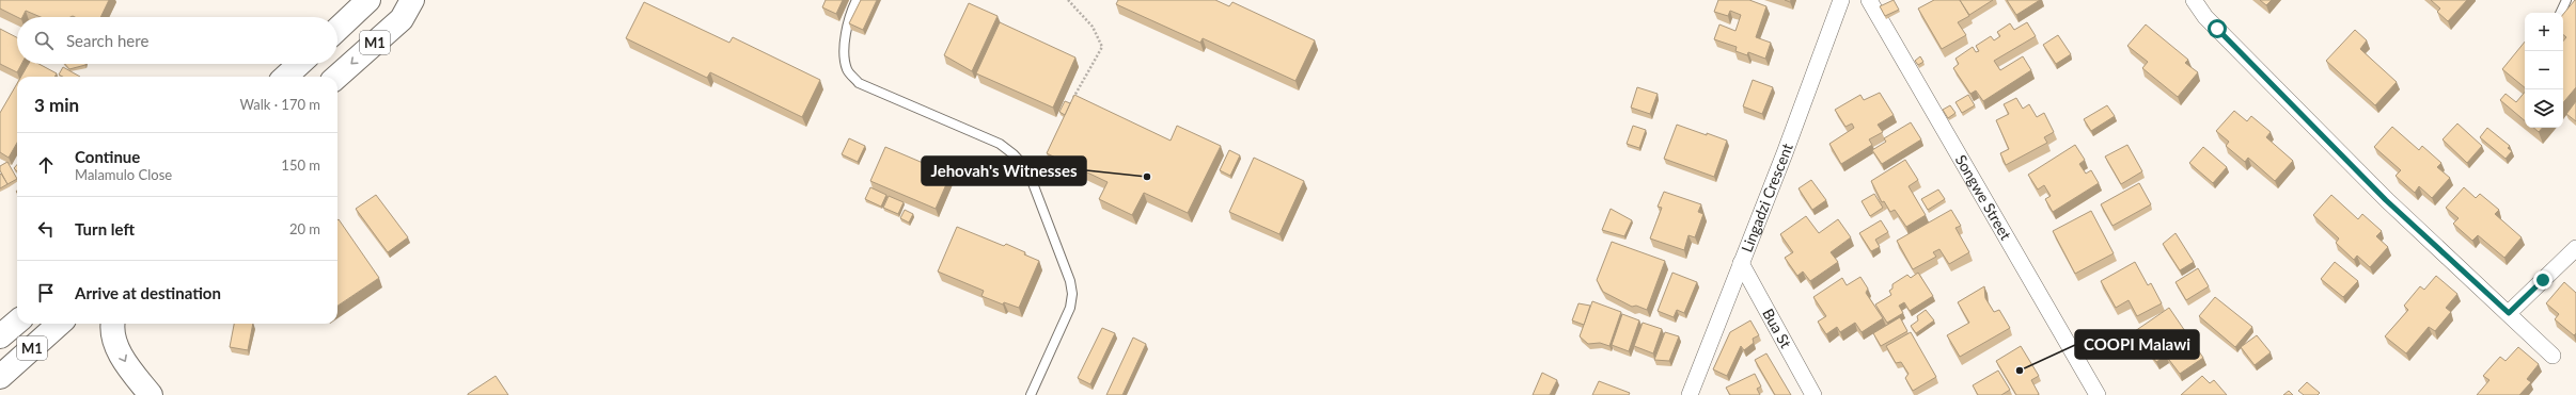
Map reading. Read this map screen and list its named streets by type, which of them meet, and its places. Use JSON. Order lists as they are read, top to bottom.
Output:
{
  "streets": {
    "main road": ["M1"],
    "street": ["Lingadzi Crescent", "Songwe Street", "Bua St"]
  },
  "crossings": [
    ["Lingadzi Crescent", "Bua St"]
  ],
  "places": ["Jehovah's Witnesses", "COOPI Malawi"],
  "page": {
    "map_buttons": ["+", "−"],
    "search": "Search here",
    "heading": ["3 min", "Walk · 170 m"],
    "list": [
      ["Continue", "Malamulo Close", "150 m"],
      ["Turn left", "20 m"],
      "Arrive at destination"
    ]
  }
}
